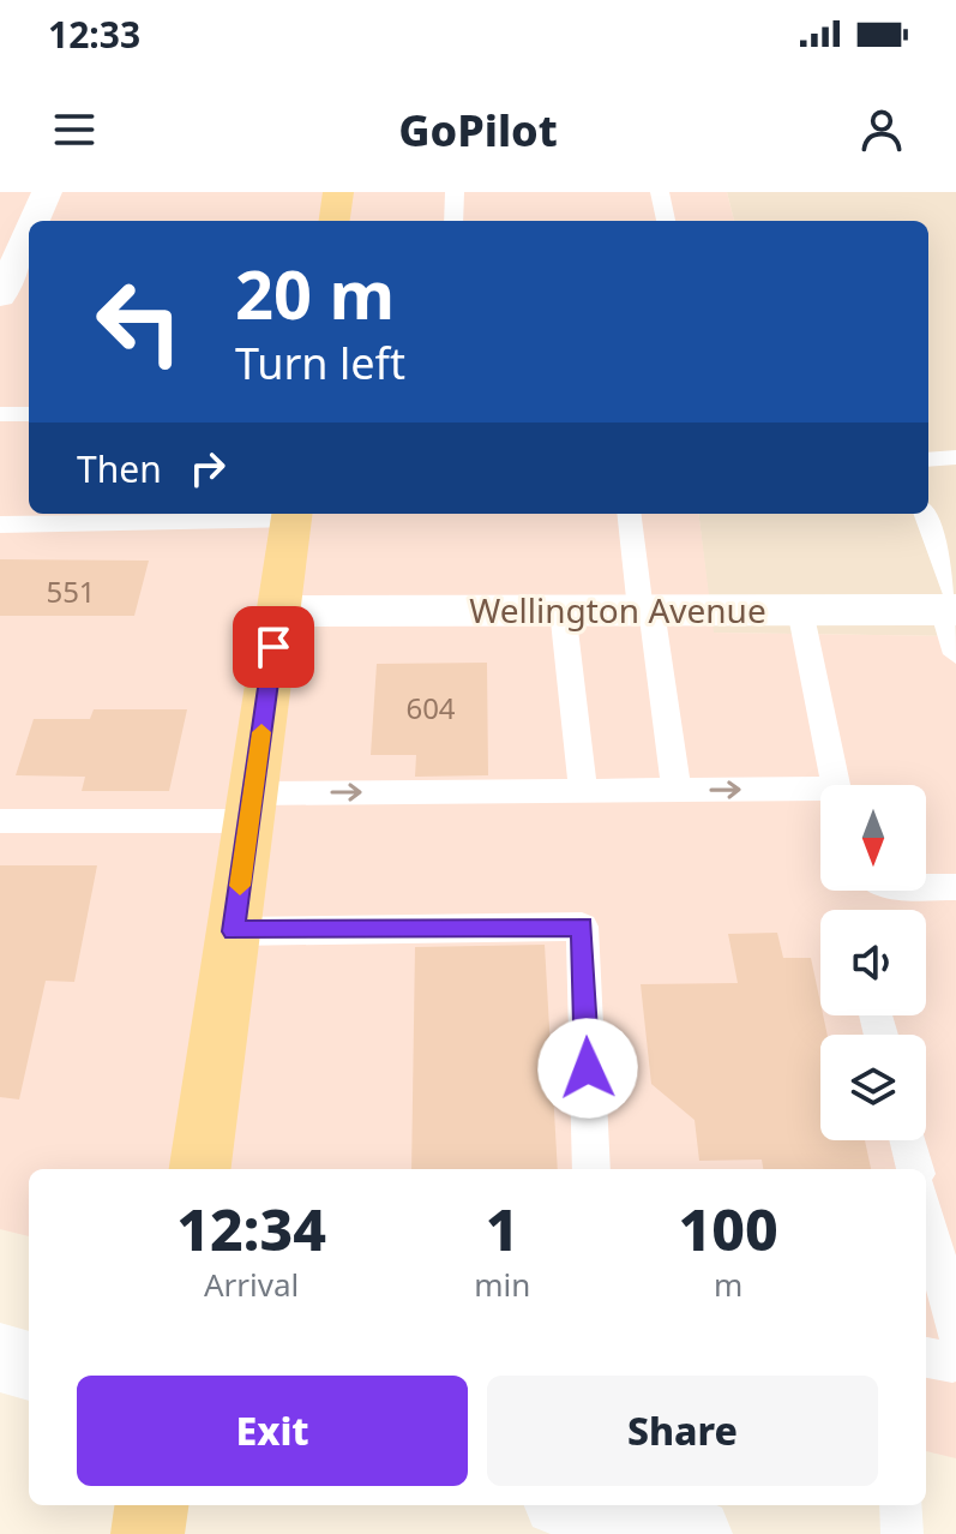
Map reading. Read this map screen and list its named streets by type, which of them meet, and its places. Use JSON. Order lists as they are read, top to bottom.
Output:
{
  "streets": {
    "street": ["Wellington Avenue"]
  },
  "house_numbers": ["551", "604"],
  "north": "bottom",
  "page": {
    "status": "12:33",
    "header": "GoPilot",
    "turn": ["20 m", "Turn left"],
    "then": "Then",
    "eta": [
      "12:34",
      "Arrival",
      "1",
      "min",
      "100",
      "m"
    ],
    "buttons": ["Exit", "Share"]
  }
}
